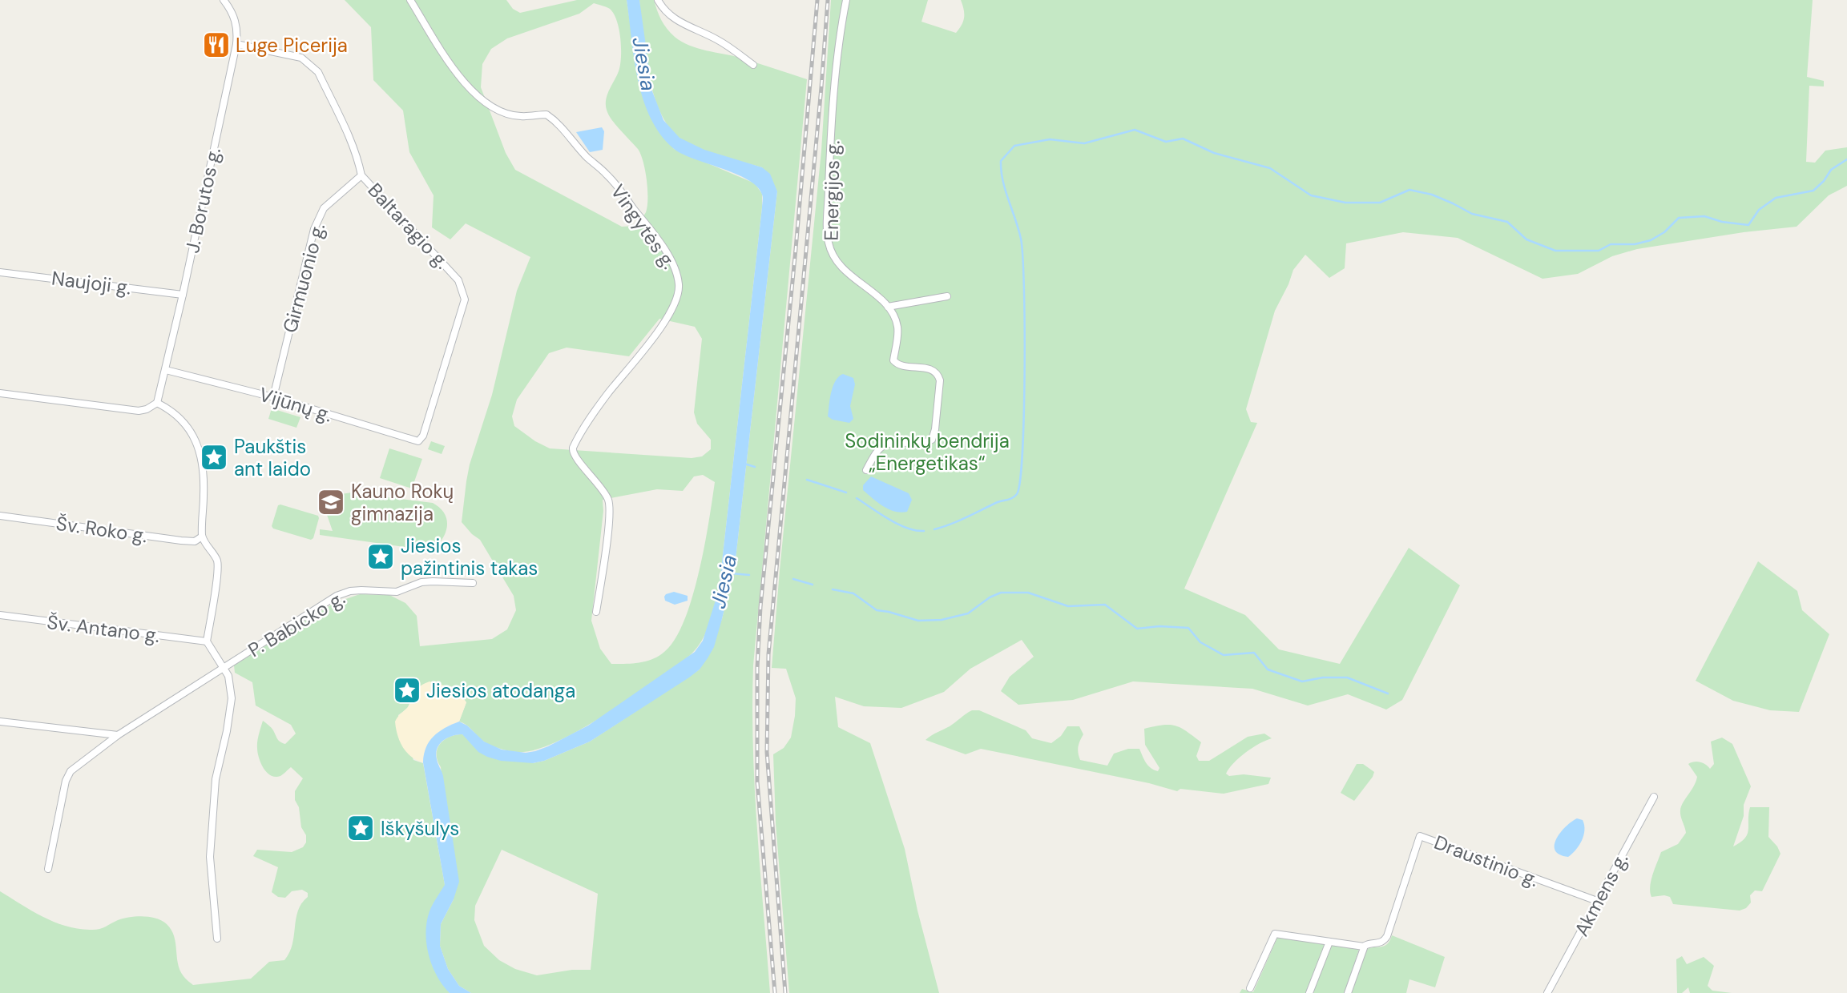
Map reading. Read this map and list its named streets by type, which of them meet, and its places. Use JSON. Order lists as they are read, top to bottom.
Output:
{
  "streets": {
    "street": [
      "Energijos g.",
      "J. Borutos g.",
      "Baltaragio g.",
      "Vingytės g.",
      "Girmuonio g.",
      "Naujoji g.",
      "Vijūnų g.",
      "Šv. Roko g.",
      "P. Babicko g.",
      "Šv. Antano g.",
      "Draustinio g.",
      "Akmens g."
    ]
  },
  "crossings": [
    ["J. Borutos g.", "Baltaragio g."],
    ["J. Borutos g.", "Naujoji g."],
    ["J. Borutos g.", "Vijūnų g."],
    ["Baltaragio g.", "Girmuonio g."],
    ["Baltaragio g.", "Vijūnų g."],
    ["Girmuonio g.", "Vijūnų g."],
    ["Draustinio g.", "Akmens g."]
  ],
  "water": ["Jiesia"],
  "parks": ["Sodininkų bendrija „Energetikas“"],
  "places": {
    "restaurant": ["Luge Picerija"],
    "place": [
      "Paukštis ant laido",
      "Jiesios pažintinis takas",
      "Jiesios atodanga",
      "Iškyšulys"
    ],
    "school or university": ["Kauno Rokų gimnazija"]
  }
}
